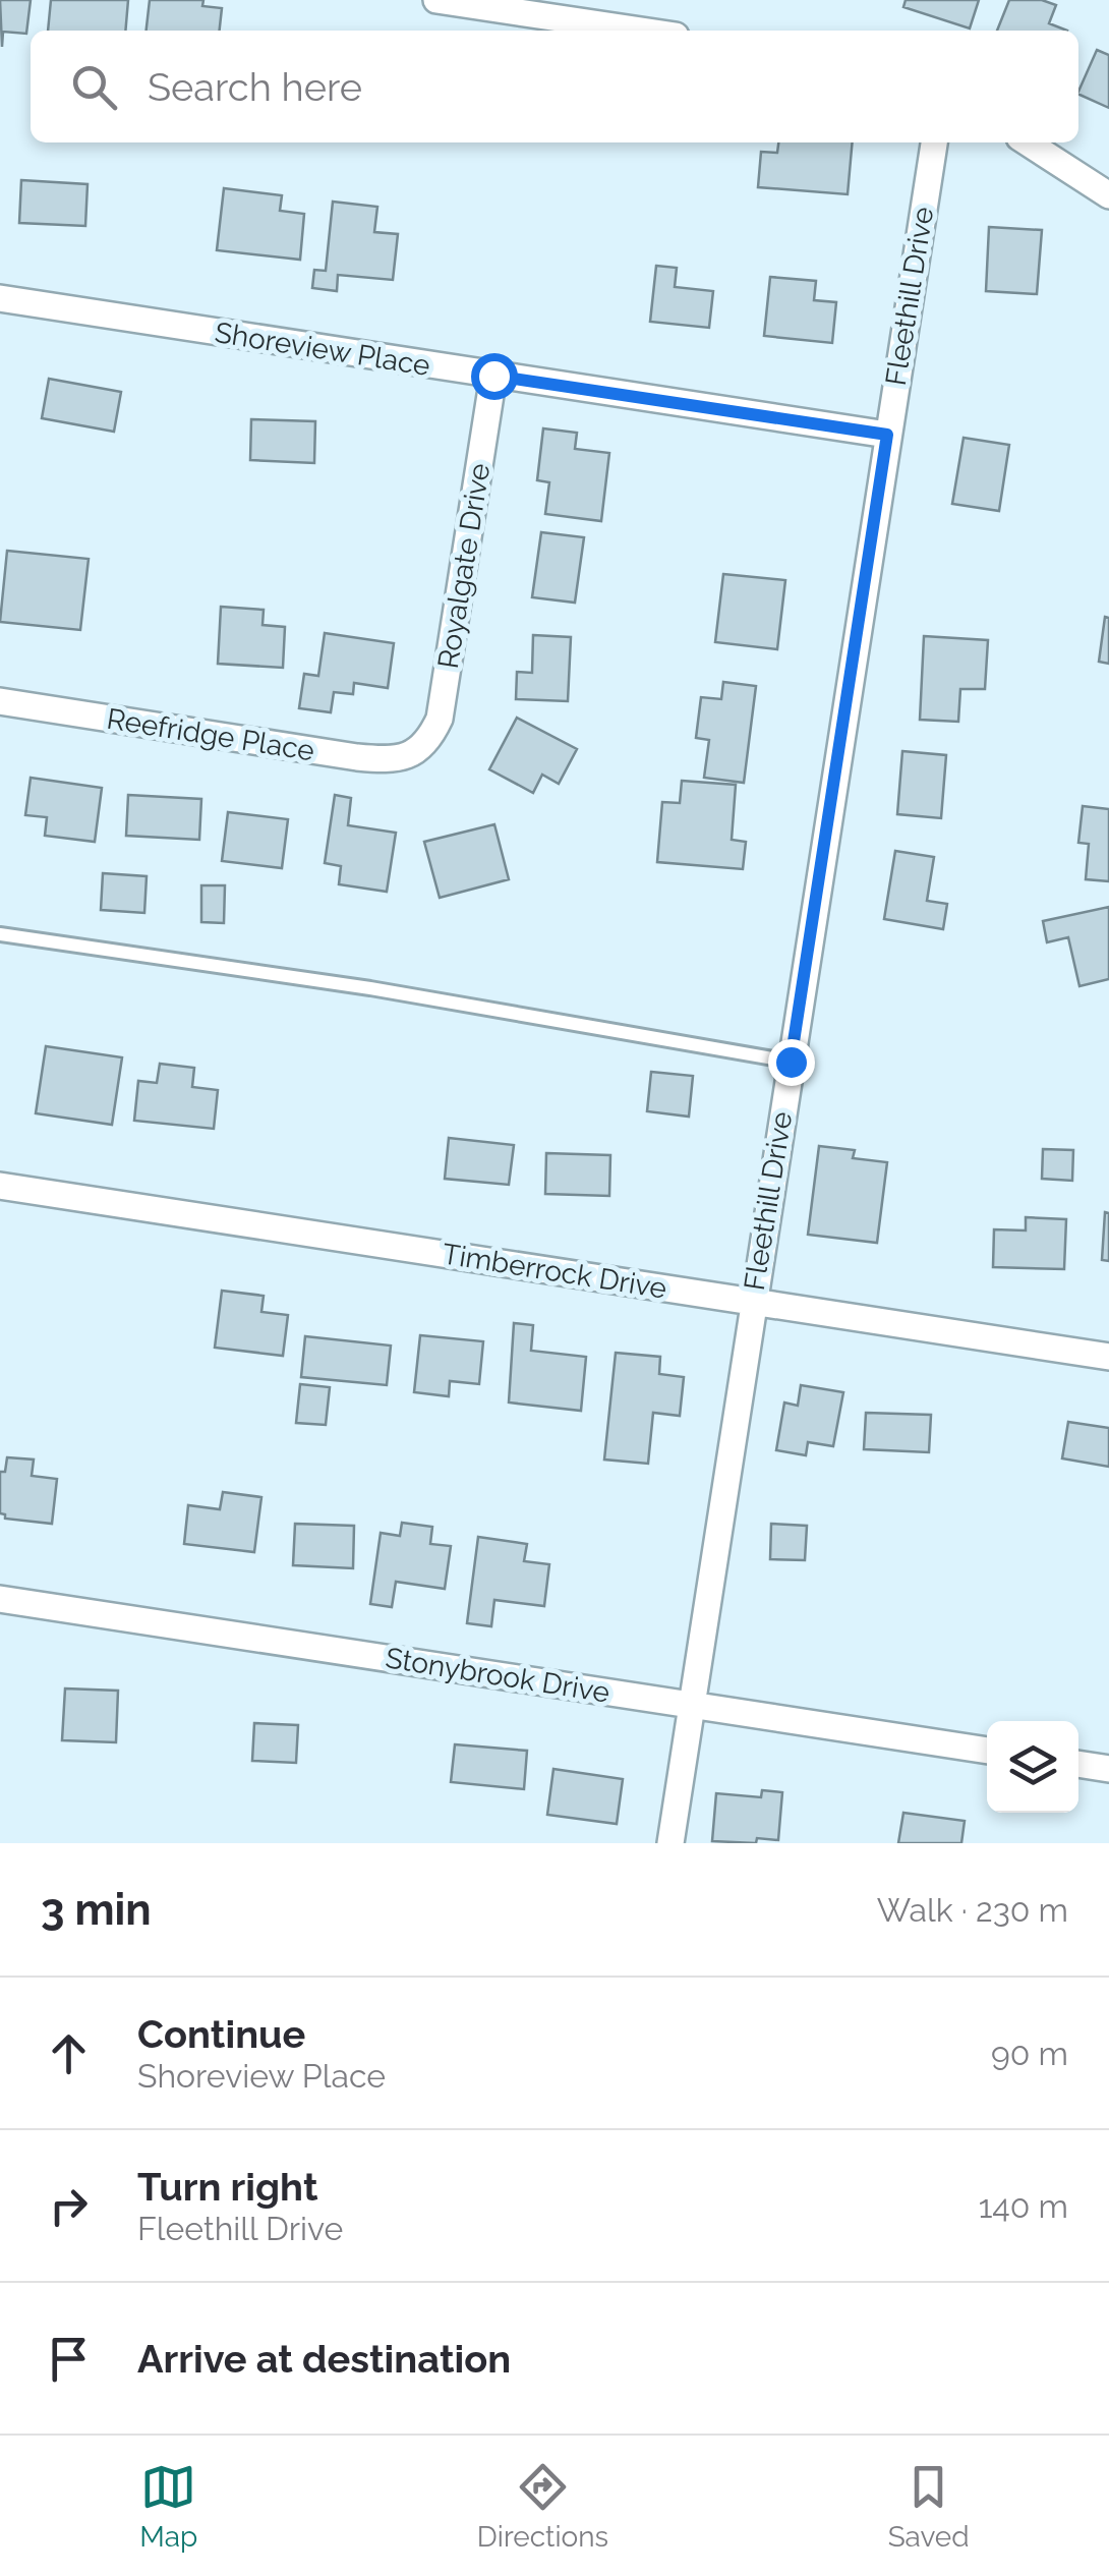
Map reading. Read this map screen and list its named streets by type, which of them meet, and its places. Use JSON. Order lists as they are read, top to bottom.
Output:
{
  "streets": {
    "street": [
      "Fleethill Drive",
      "Shoreview Place",
      "Royalgate Drive",
      "Reefridge Place",
      "Timberrock Drive",
      "Stonybrook Drive"
    ]
  },
  "crossings": [
    ["Fleethill Drive", "Shoreview Place"],
    ["Fleethill Drive", "Timberrock Drive"],
    ["Fleethill Drive", "Stonybrook Drive"],
    ["Shoreview Place", "Royalgate Drive"],
    ["Royalgate Drive", "Reefridge Place"]
  ],
  "page": {
    "search": "Search here",
    "heading": ["3 min", "Walk · 230 m"],
    "list": [
      ["Continue", "Shoreview Place", "90 m"],
      ["Turn right", "Fleethill Drive", "140 m"],
      "Arrive at destination"
    ],
    "nav": ["Map", "Directions", "Saved"]
  }
}
